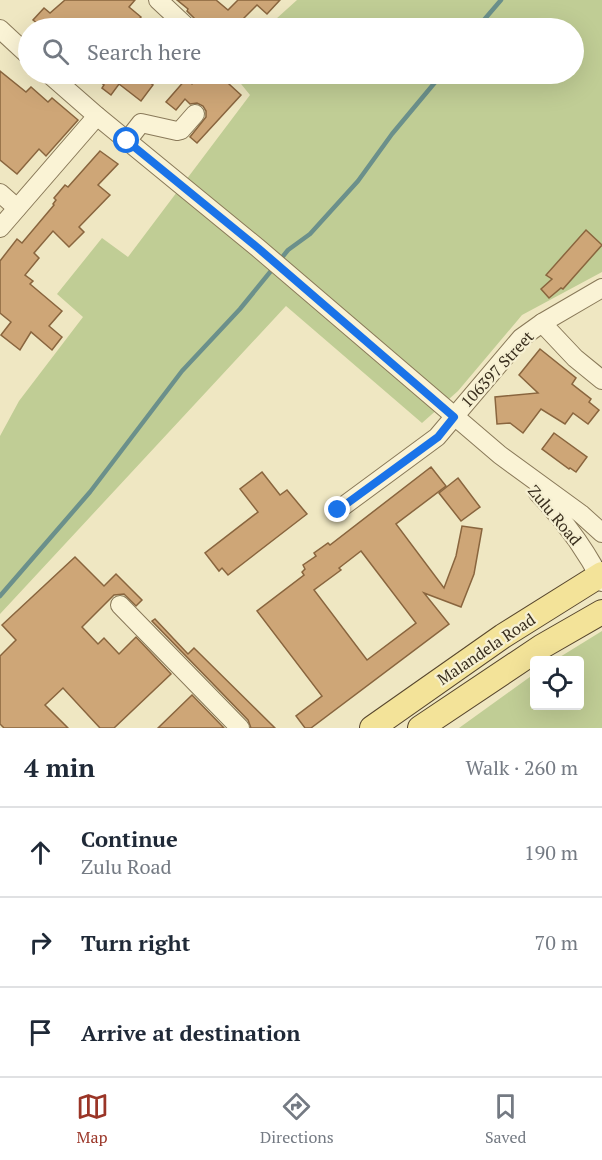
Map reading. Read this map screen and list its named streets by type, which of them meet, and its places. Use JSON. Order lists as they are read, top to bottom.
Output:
{
  "streets": {
    "main road": ["Malandela Road"],
    "street": ["106397 Street", "Zulu Road"]
  },
  "crossings": [
    ["106397 Street", "Zulu Road"],
    ["Zulu Road", "Malandela Road"]
  ],
  "page": {
    "search": "Search here",
    "heading": ["4 min", "Walk · 260 m"],
    "list": [
      ["Continue", "Zulu Road", "190 m"],
      ["Turn right", "70 m"],
      "Arrive at destination"
    ],
    "nav": ["Map", "Directions", "Saved"]
  }
}
